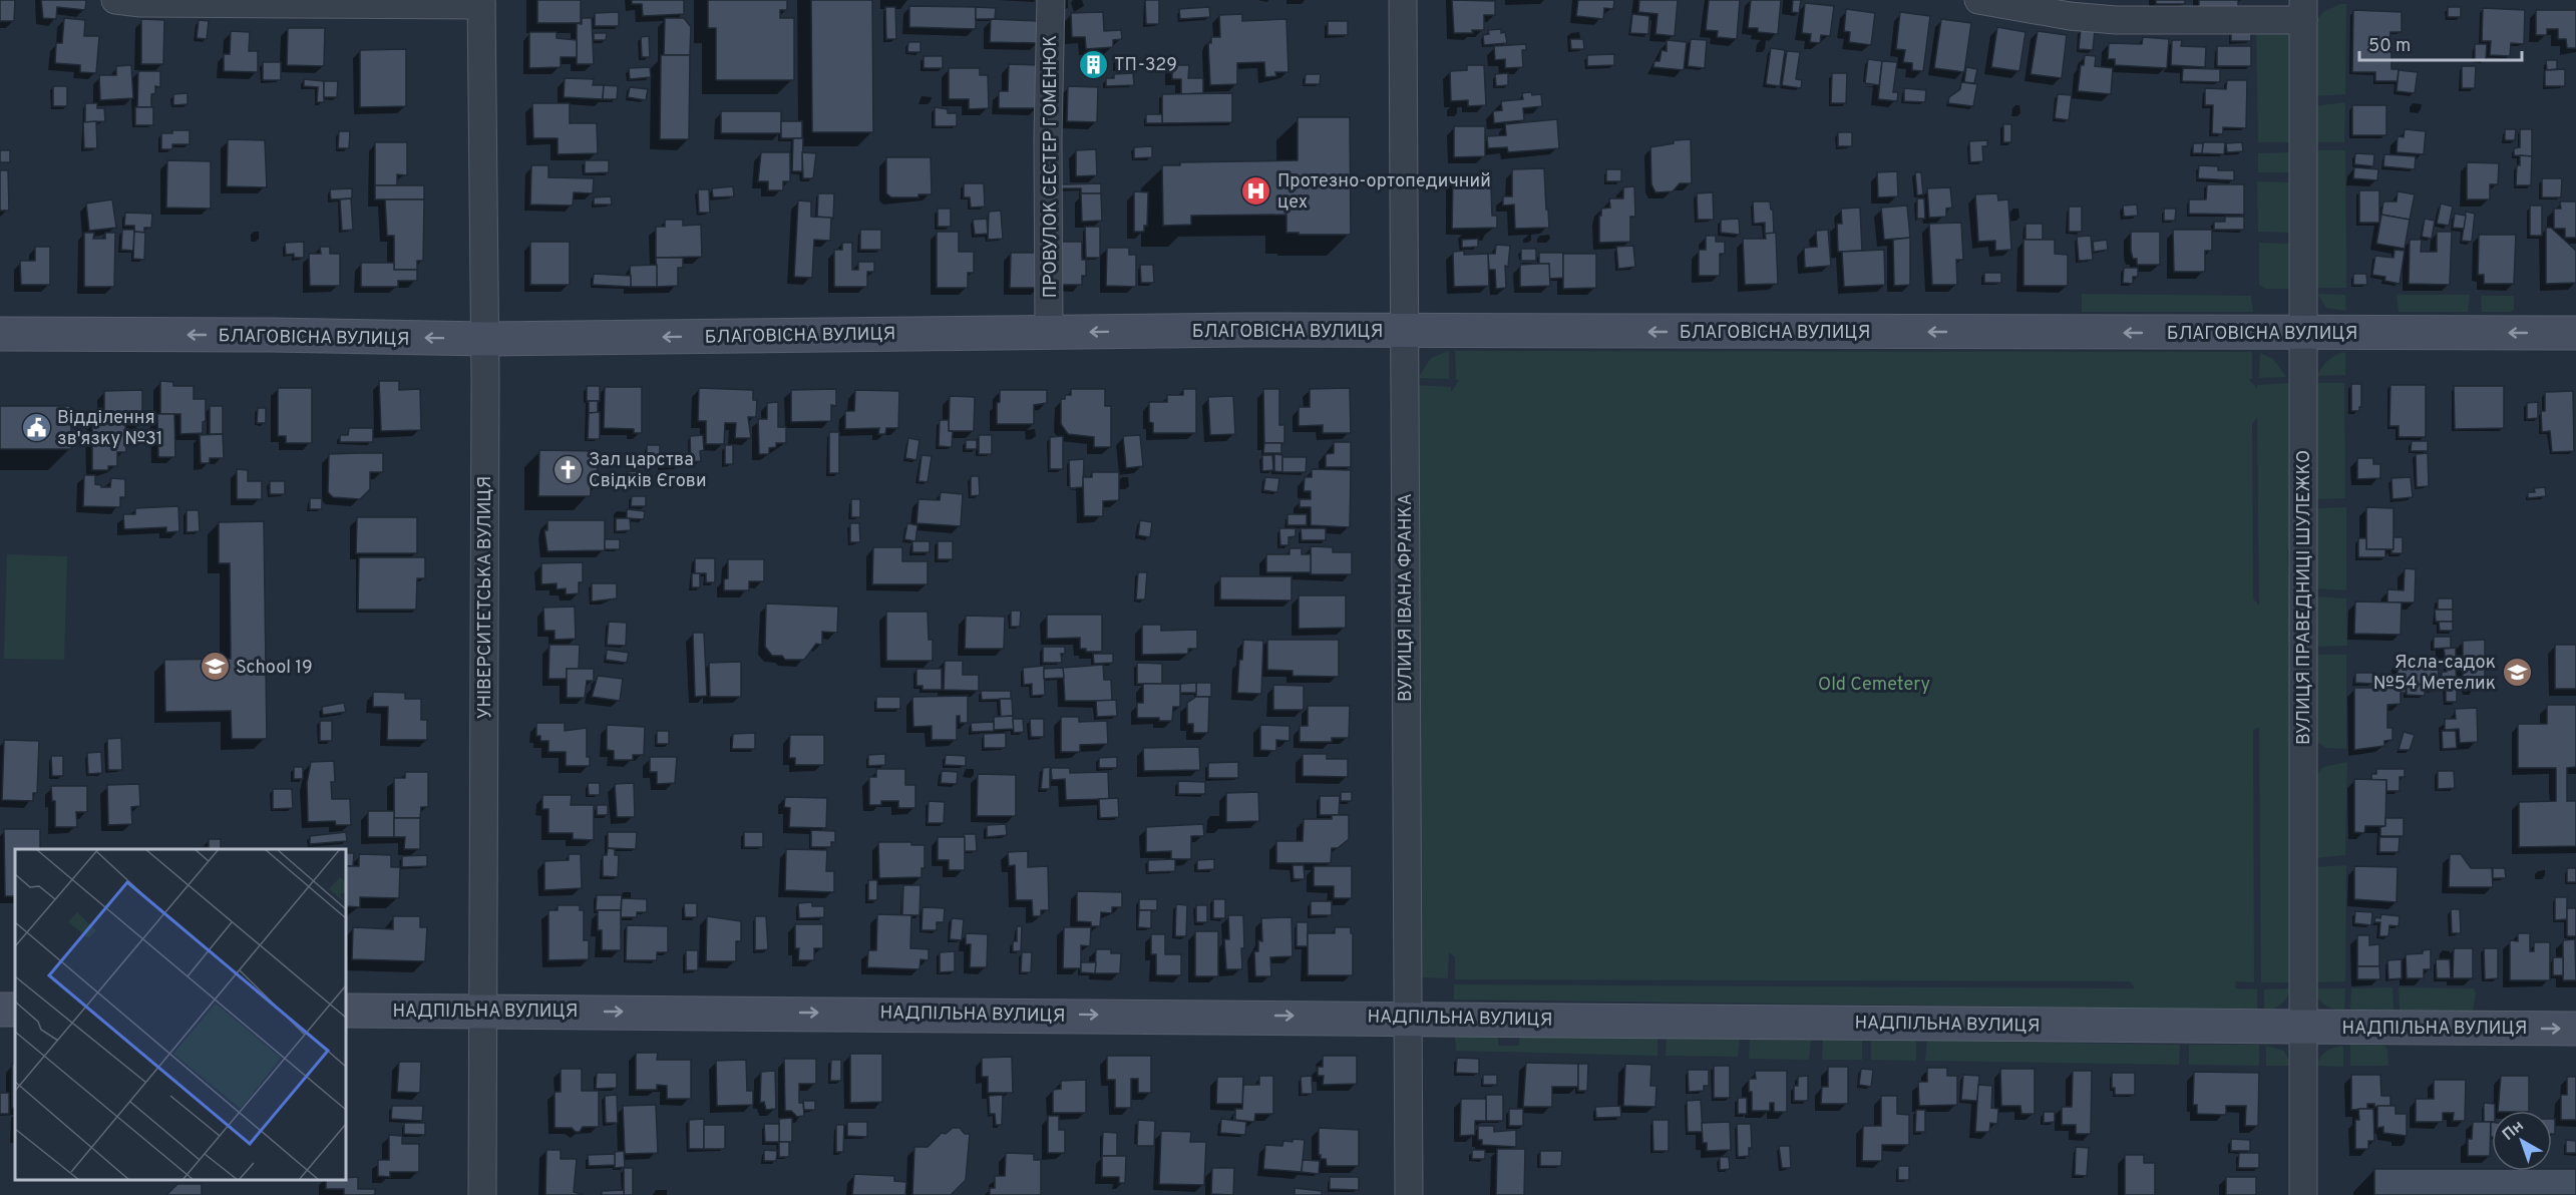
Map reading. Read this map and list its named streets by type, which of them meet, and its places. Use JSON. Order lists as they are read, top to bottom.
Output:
{
  "streets": {
    "main road": ["БЛАГОВІСНА ВУЛИЦЯ", "НАДПІЛЬНА ВУЛИЦЯ"],
    "street": [
      "ПРОВУЛОК СЕСТЕР ГОМЕНЮК",
      "УНІВЕРСИТЕТСЬКА ВУЛИЦЯ",
      "ВУЛИЦЯ ІВАНА ФРАНКА",
      "ВУЛИЦЯ ПРАВЕДНИЦІ ШУЛЕЖКО"
    ]
  },
  "crossings": [
    ["ПРОВУЛОК СЕСТЕР ГОМЕНЮК", "БЛАГОВІСНА ВУЛИЦЯ"],
    ["БЛАГОВІСНА ВУЛИЦЯ", "УНІВЕРСИТЕТСЬКА ВУЛИЦЯ"],
    ["БЛАГОВІСНА ВУЛИЦЯ", "ВУЛИЦЯ ІВАНА ФРАНКА"],
    ["БЛАГОВІСНА ВУЛИЦЯ", "ВУЛИЦЯ ПРАВЕДНИЦІ ШУЛЕЖКО"],
    ["УНІВЕРСИТЕТСЬКА ВУЛИЦЯ", "НАДПІЛЬНА ВУЛИЦЯ"],
    ["ВУЛИЦЯ ІВАНА ФРАНКА", "НАДПІЛЬНА ВУЛИЦЯ"],
    ["ВУЛИЦЯ ПРАВЕДНИЦІ ШУЛЕЖКО", "НАДПІЛЬНА ВУЛИЦЯ"]
  ],
  "one_way": ["БЛАГОВІСНА ВУЛИЦЯ", "НАДПІЛЬНА ВУЛИЦЯ"],
  "parks": ["Old Cemetery"],
  "places": {
    "building": ["ТП-329"],
    "hospital": ["Протезно-ортопедичний цех"],
    "public building": ["Відділення зв'язку №31"],
    "church": ["Зал царства Свідків Єгови"],
    "school or university": ["School 19", "Ясла-садок №54 Метелик"]
  },
  "scale_bar": "50 m",
  "north": "top left"
}
